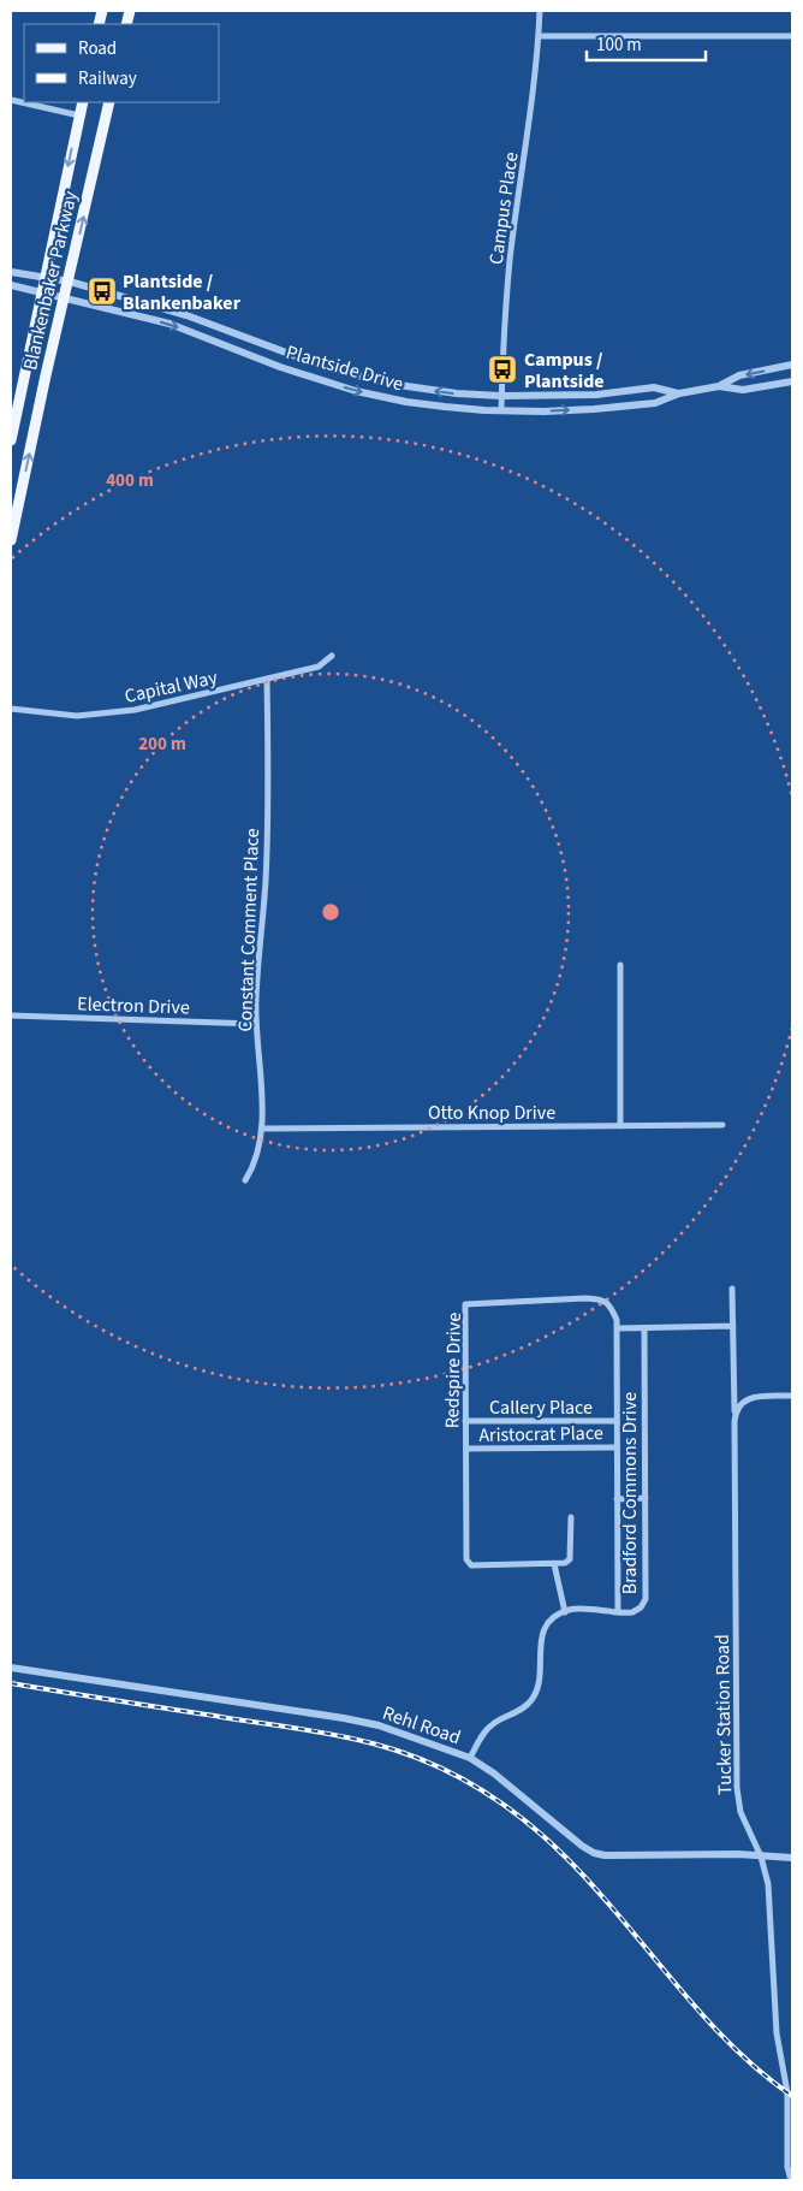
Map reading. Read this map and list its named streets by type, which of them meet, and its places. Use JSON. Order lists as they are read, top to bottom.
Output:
{
  "streets": {
    "main road": ["Blankenbaker Parkway"],
    "street": [
      "Campus Place",
      "Plantside Drive",
      "Capital Way",
      "Constant Comment Place",
      "Electron Drive",
      "Otto Knop Drive",
      "Redspire Drive",
      "Callery Place",
      "Aristocrat Place",
      "Bradford Commons Drive",
      "Tucker Station Road",
      "Rehl Road"
    ]
  },
  "crossings": [
    ["Campus Place", "Plantside Drive"],
    ["Blankenbaker Parkway", "Plantside Drive"],
    ["Capital Way", "Constant Comment Place"],
    ["Constant Comment Place", "Electron Drive"],
    ["Constant Comment Place", "Otto Knop Drive"],
    ["Redspire Drive", "Callery Place"],
    ["Redspire Drive", "Aristocrat Place"],
    ["Redspire Drive", "Bradford Commons Drive"],
    ["Tucker Station Road", "Rehl Road"]
  ],
  "places": {
    "bus stop": ["Plantside / Blankenbaker", "Campus / Plantside"]
  },
  "legend": ["Road", "Railway"],
  "scale_bar": "100 m",
  "rings": ["400 m", "200 m"]
}
